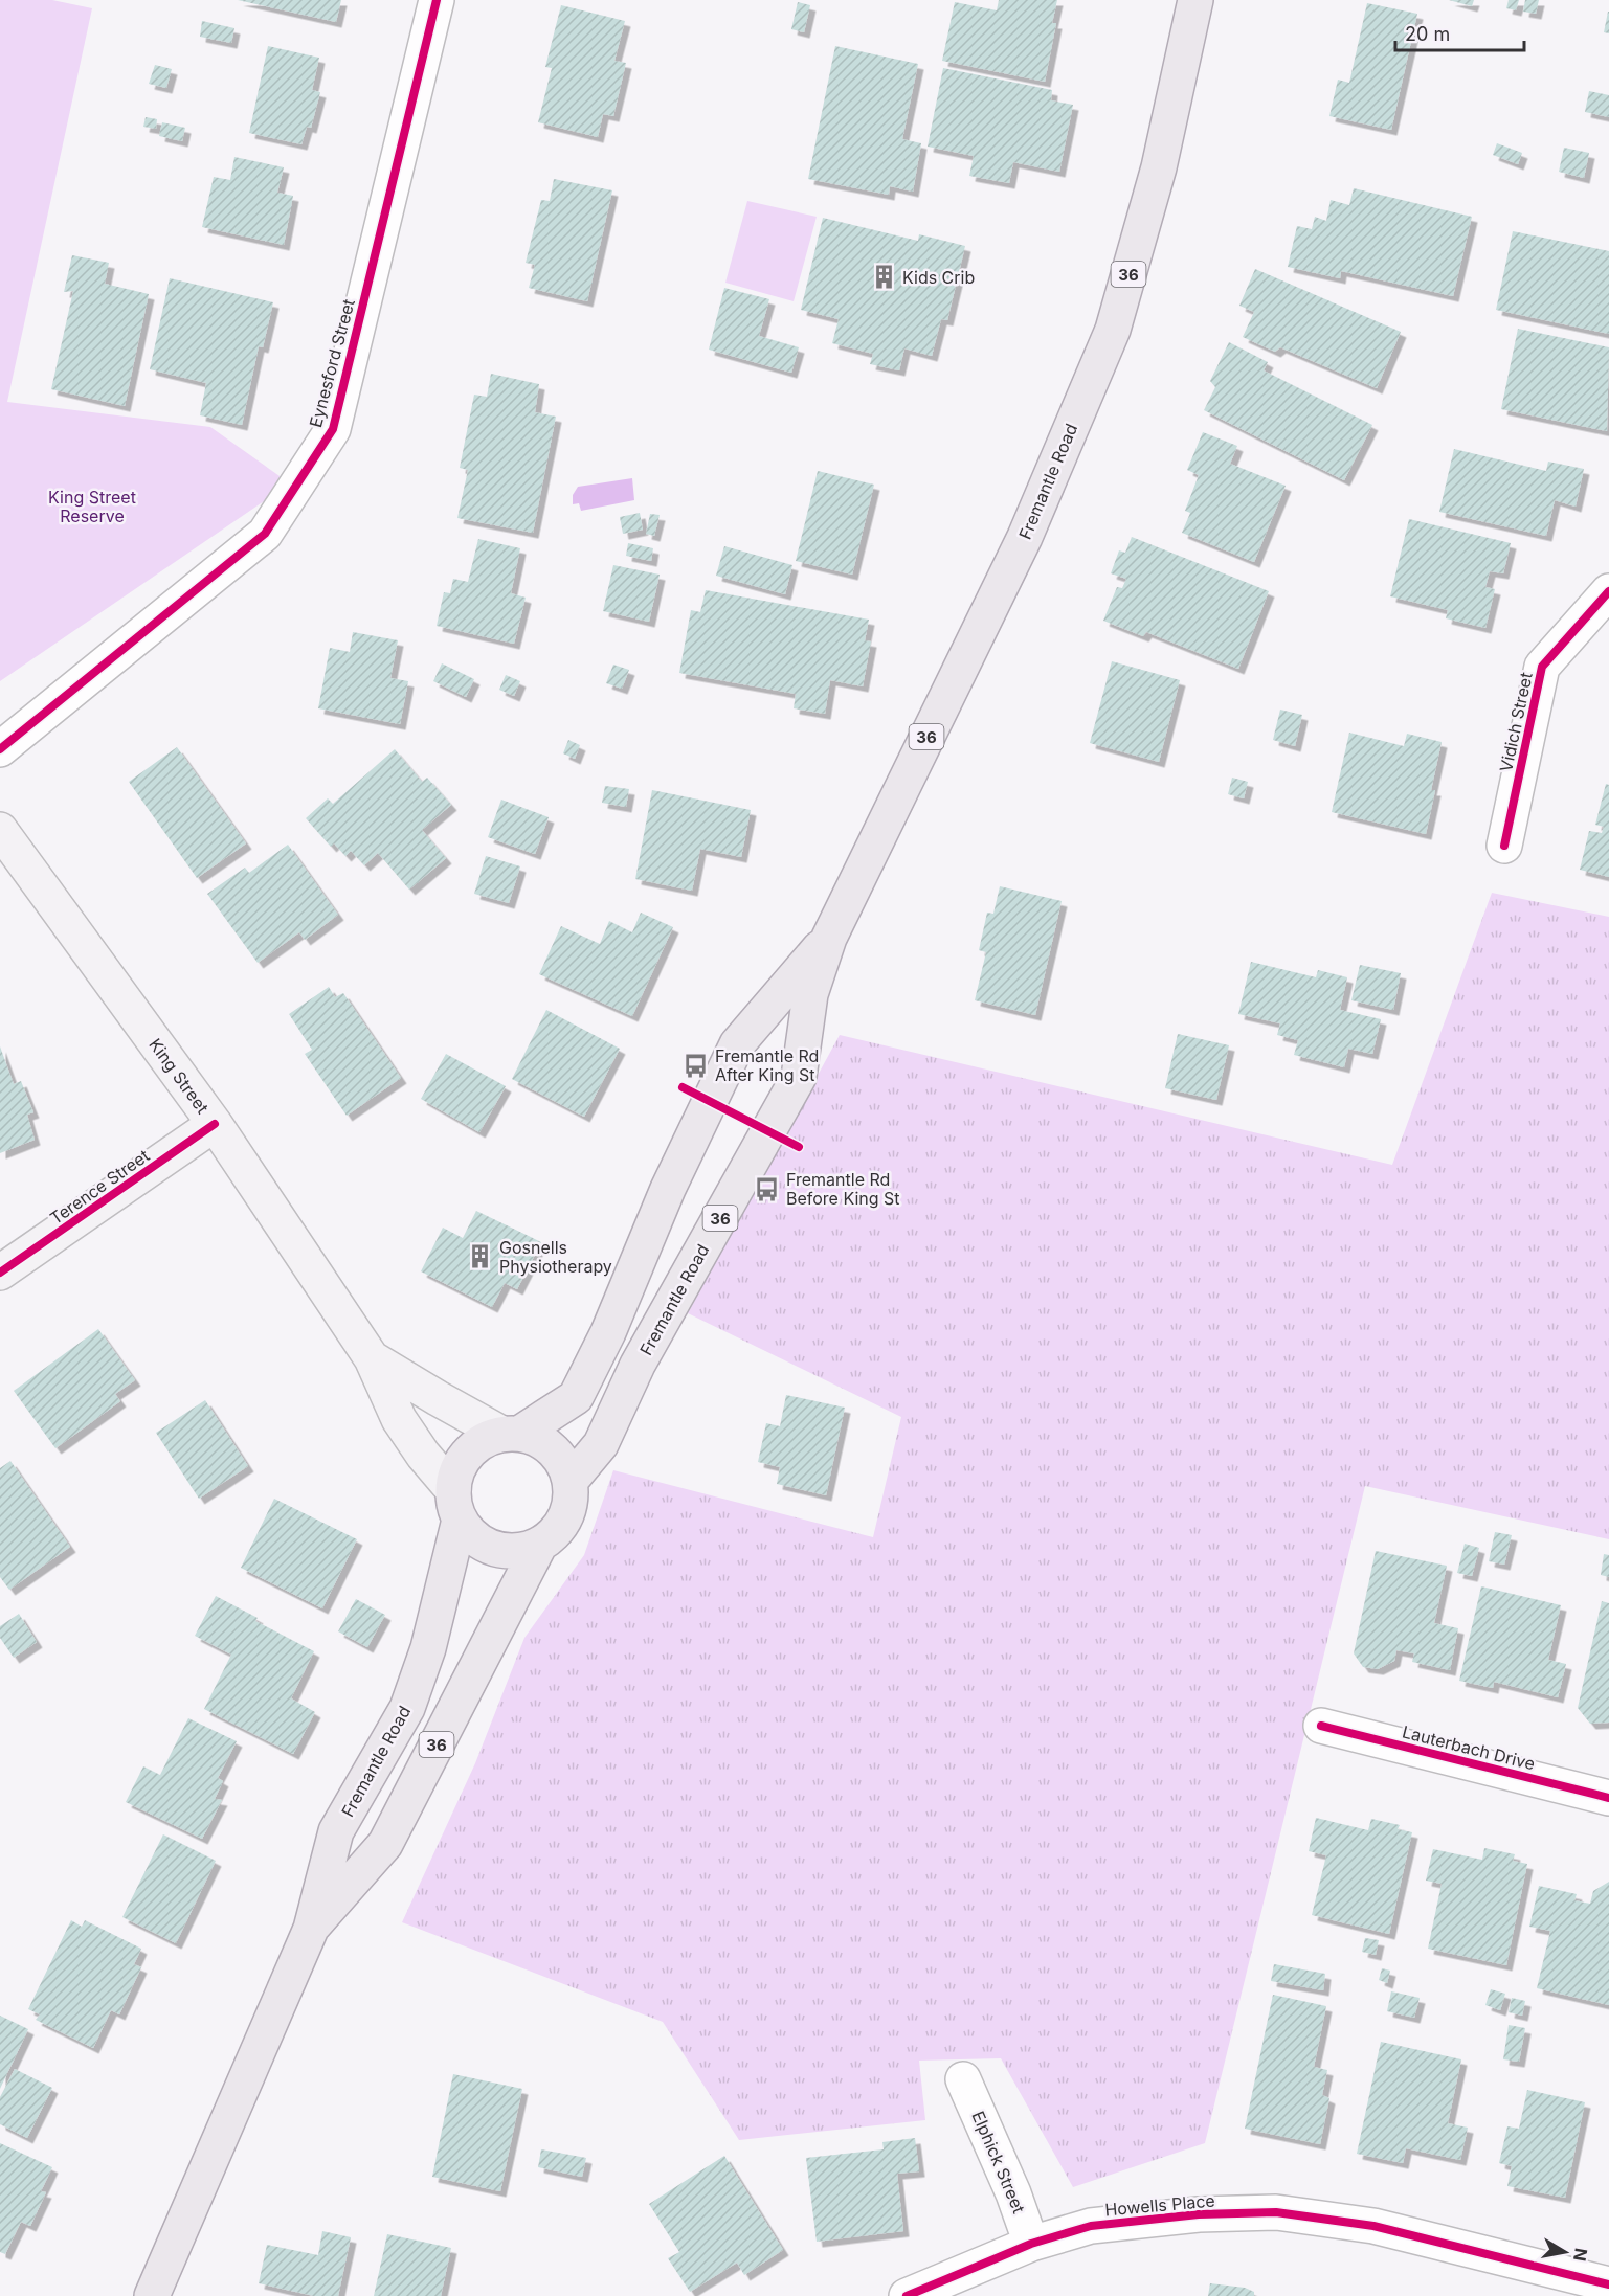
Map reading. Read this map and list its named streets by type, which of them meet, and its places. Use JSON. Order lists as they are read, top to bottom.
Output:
{
  "streets": {
    "main road": [
      "36",
      "Fremantle Road",
      "King Street",
      "Terence Street"
    ],
    "street": [
      "Eynesford Street",
      "Vidich Street",
      "Lauterbach Drive",
      "Elphick Street",
      "Howells Place"
    ]
  },
  "crossings": [
    ["36", "Fremantle Road"],
    ["36", "King Street"],
    ["Fremantle Road", "King Street"],
    ["King Street", "Terence Street"],
    ["Elphick Street", "Howells Place"]
  ],
  "parks": ["King Street Reserve"],
  "places": {
    "building": ["Kids Crib", "Gosnells Physiotherapy"],
    "bus stop": ["Fremantle Rd After King St", "Fremantle Rd Before King St"]
  },
  "scale_bar": "20 m",
  "north": "right"
}
